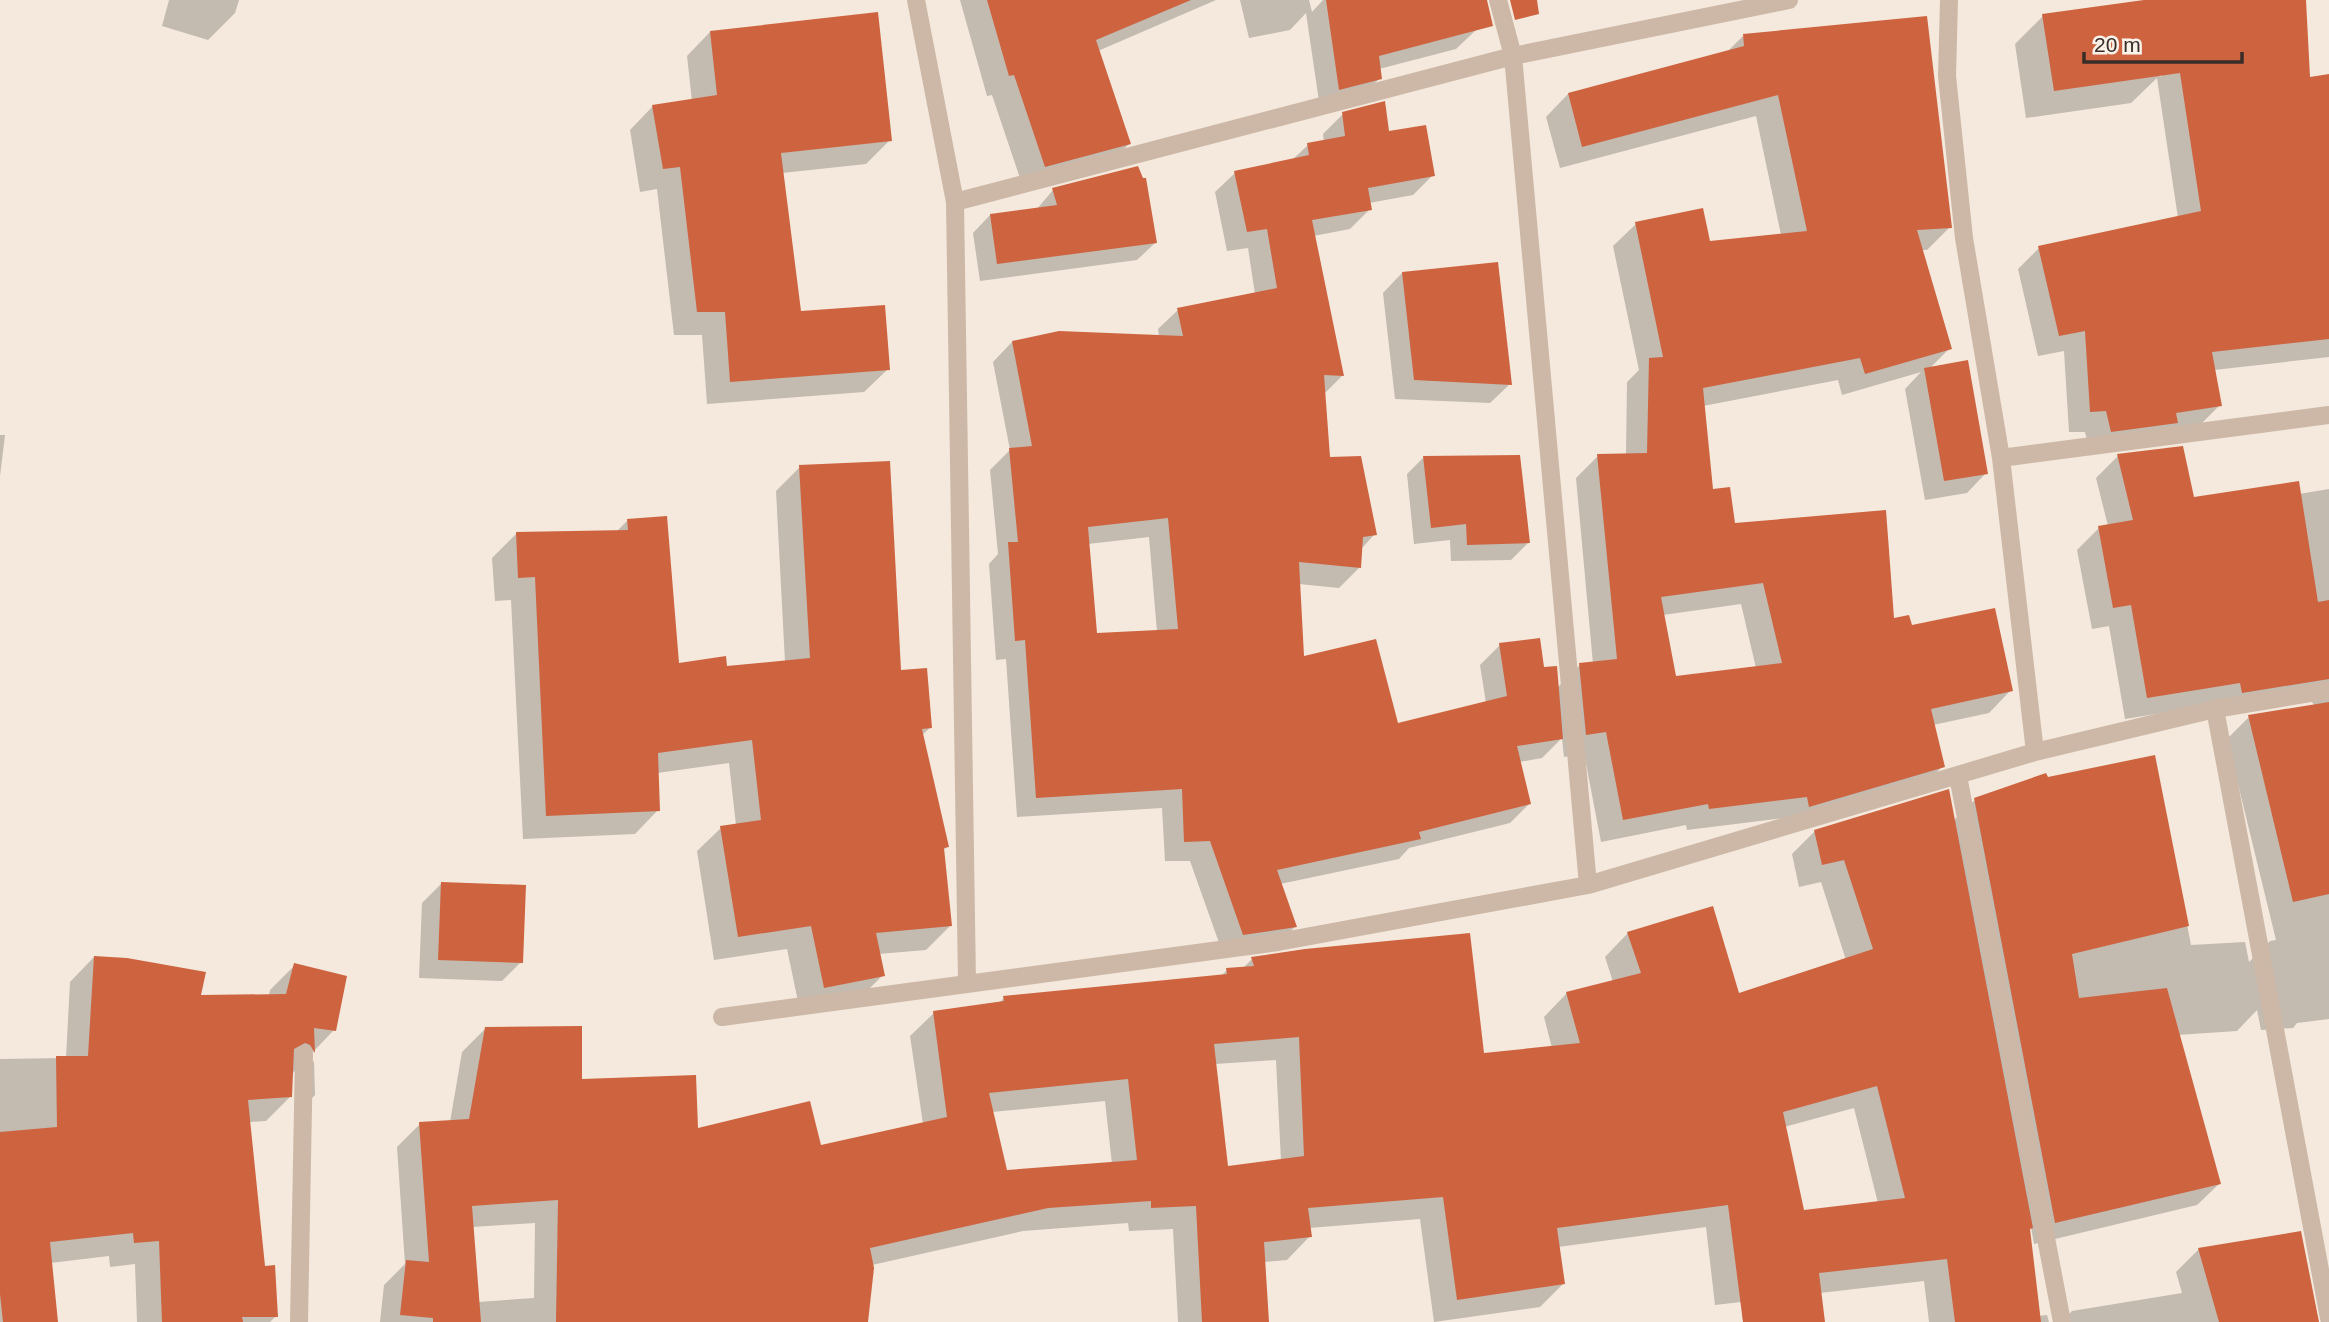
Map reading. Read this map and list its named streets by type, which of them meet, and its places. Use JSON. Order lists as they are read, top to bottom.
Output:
{
  "scale_bar": "20 m"
}
